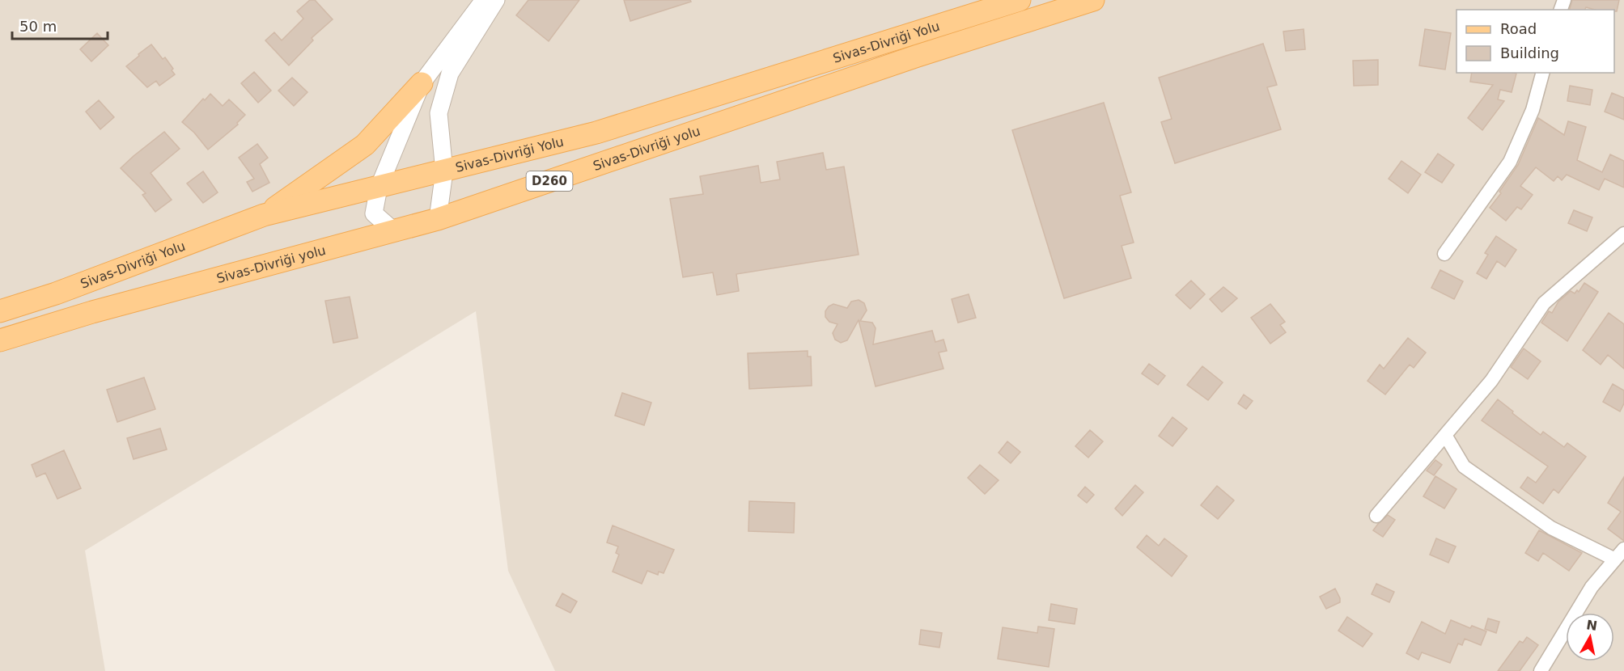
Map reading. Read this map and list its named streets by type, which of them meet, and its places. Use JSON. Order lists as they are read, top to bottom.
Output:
{
  "streets": {
    "main road": ["Sivas-Divriği Yolu", "Sivas-Divriği yolu", "D260"]
  },
  "legend": ["Road", "Building"],
  "scale_bar": "50 m",
  "north": "top"
}
